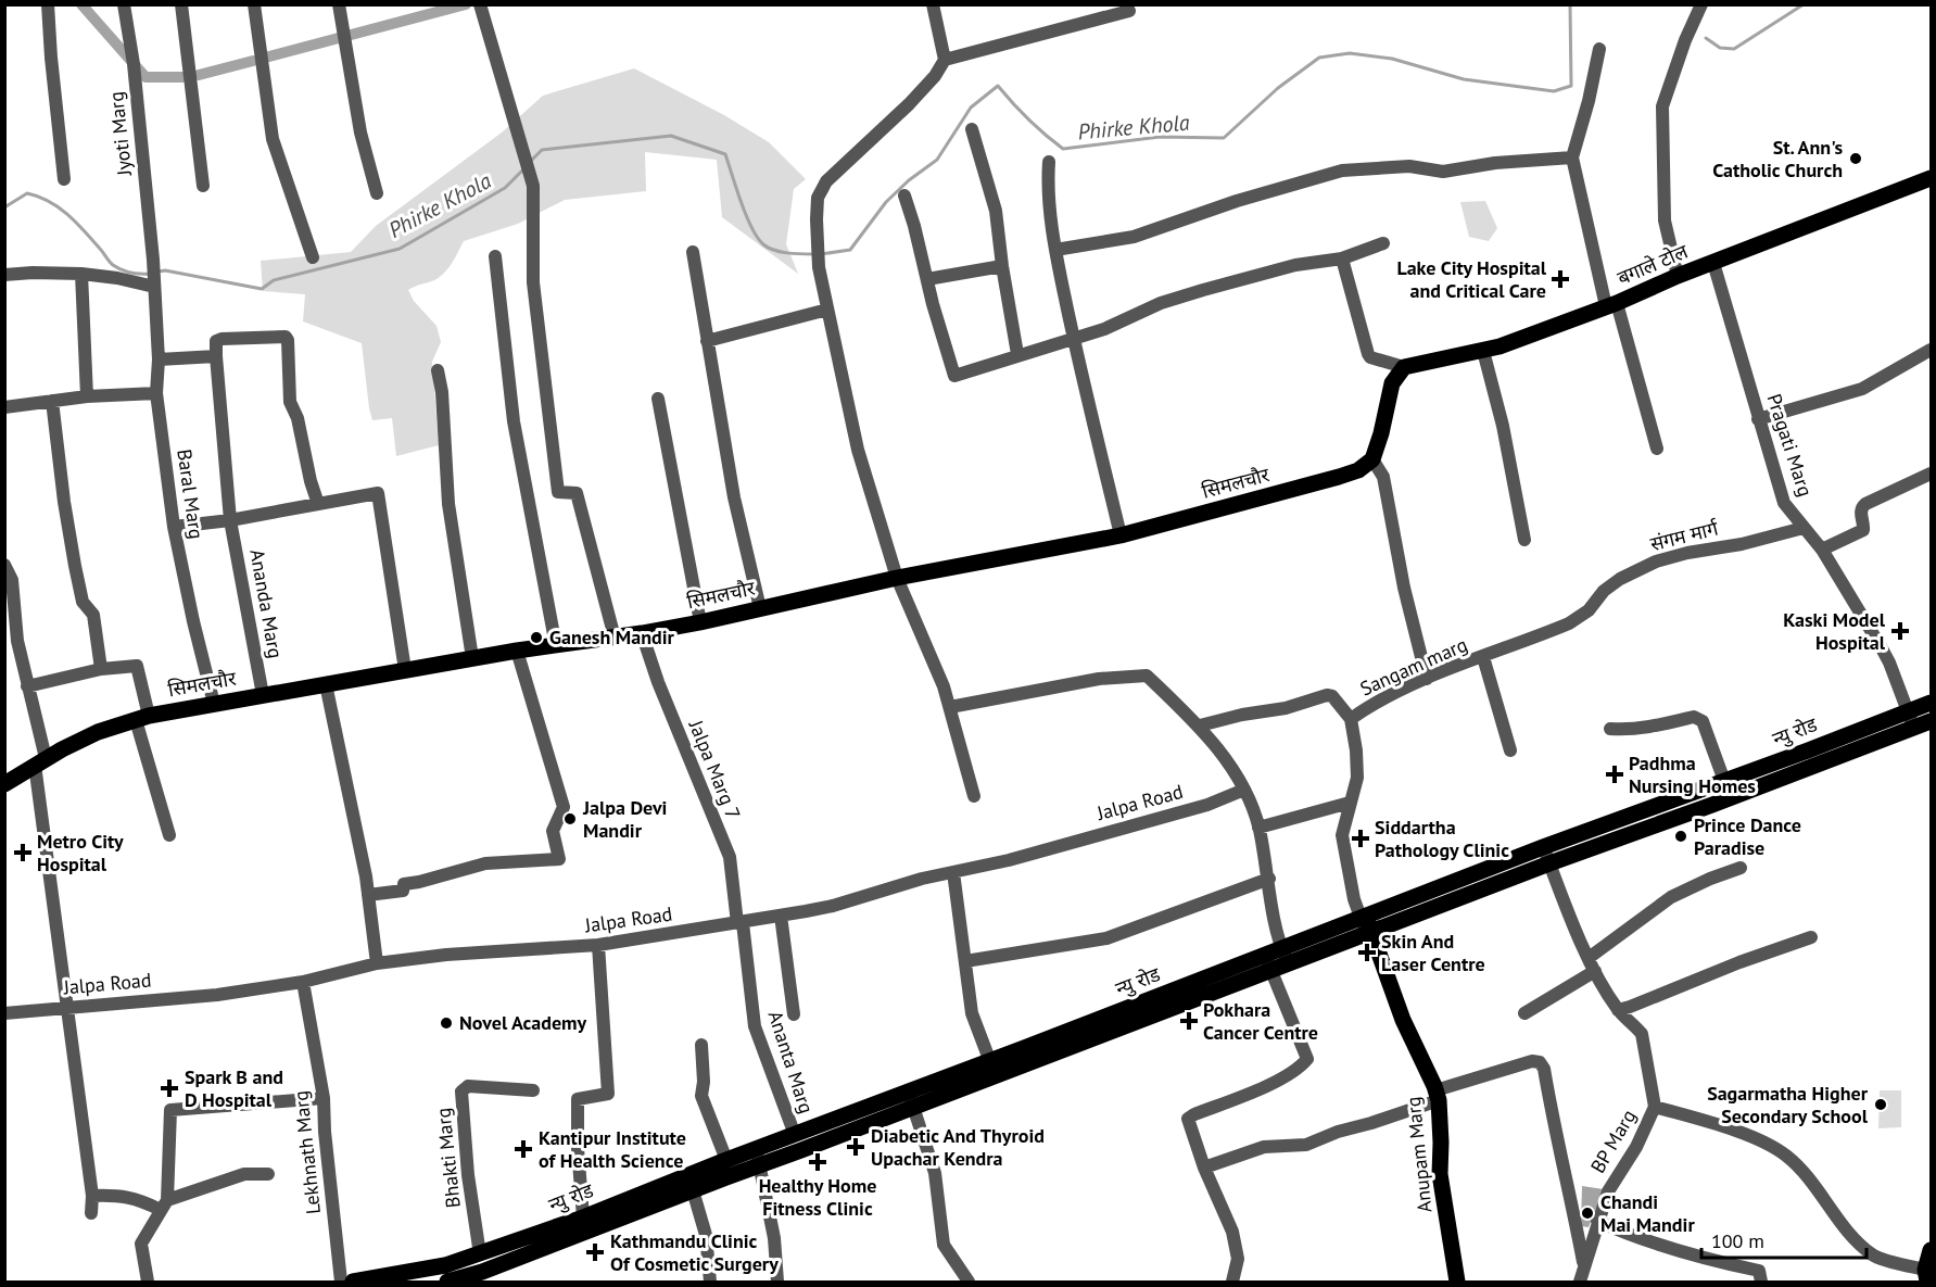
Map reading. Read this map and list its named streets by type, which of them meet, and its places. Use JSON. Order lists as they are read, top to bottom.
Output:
{
  "streets": {
    "main road": [
      "बगाले टोल",
      "सिमलचौर",
      "न्यु रोड",
      "Anupam Marg"
    ],
    "street": [
      "Jyoti Marg",
      "Pragati Marg",
      "Baral Marg",
      "संगम मार्ग",
      "Ananda Marg",
      "Sangam marg",
      "Jalpa Marg 7",
      "Jalpa Road",
      "Ananta Marg",
      "BP Marg",
      "Lekhnath Marg",
      "Bhakti Marg"
    ]
  },
  "crossings": [
    ["Jyoti Marg", "Baral Marg"],
    ["बगाले टोल", "Pragati Marg"],
    ["Pragati Marg", "संगम मार्ग"],
    ["Pragati Marg", "न्यु रोड"],
    ["सिमलचौर", "Baral Marg"],
    ["सिमलचौर", "Ananda Marg"],
    ["सिमलचौर", "Jalpa Marg 7"],
    ["संगम मार्ग", "Sangam marg"],
    ["Sangam marg", "न्यु रोड"],
    ["Sangam marg", "Anupam Marg"],
    ["न्यु रोड", "Ananta Marg"],
    ["न्यु रोड", "BP Marg"],
    ["न्यु रोड", "Anupam Marg"],
    ["न्यु रोड", "Bhakti Marg"],
    ["Jalpa Marg 7", "Jalpa Road"],
    ["Jalpa Marg 7", "Ananta Marg"],
    ["Jalpa Road", "Ananta Marg"],
    ["Jalpa Road", "Lekhnath Marg"]
  ],
  "water": ["Phirke Khola"],
  "places": {
    "other": [
      "St. Ann's Catholic Church",
      "Ganesh Mandir",
      "Jalpa Devi Mandir",
      "Prince Dance Paradise",
      "Novel Academy",
      "Sagarmatha Higher Secondary School",
      "Chandi Mai Mandir"
    ],
    "health": [
      "Lake City Hospital and Critical Care",
      "Kaski Model Hospital",
      "Padhma Nursing Homes",
      "Siddartha Pathology Clinic",
      "Metro City Hospital",
      "Skin And Laser Centre",
      "Pokhara Cancer Centre",
      "Spark B and D Hospital",
      "Diabetic And Thyroid Upachar Kendra",
      "Kantipur Institute of Health Science",
      "Healthy Home Fitness Clinic",
      "Kathmandu Clinic Of Cosmetic Surgery"
    ]
  },
  "scale_bar": "100 m"
}
